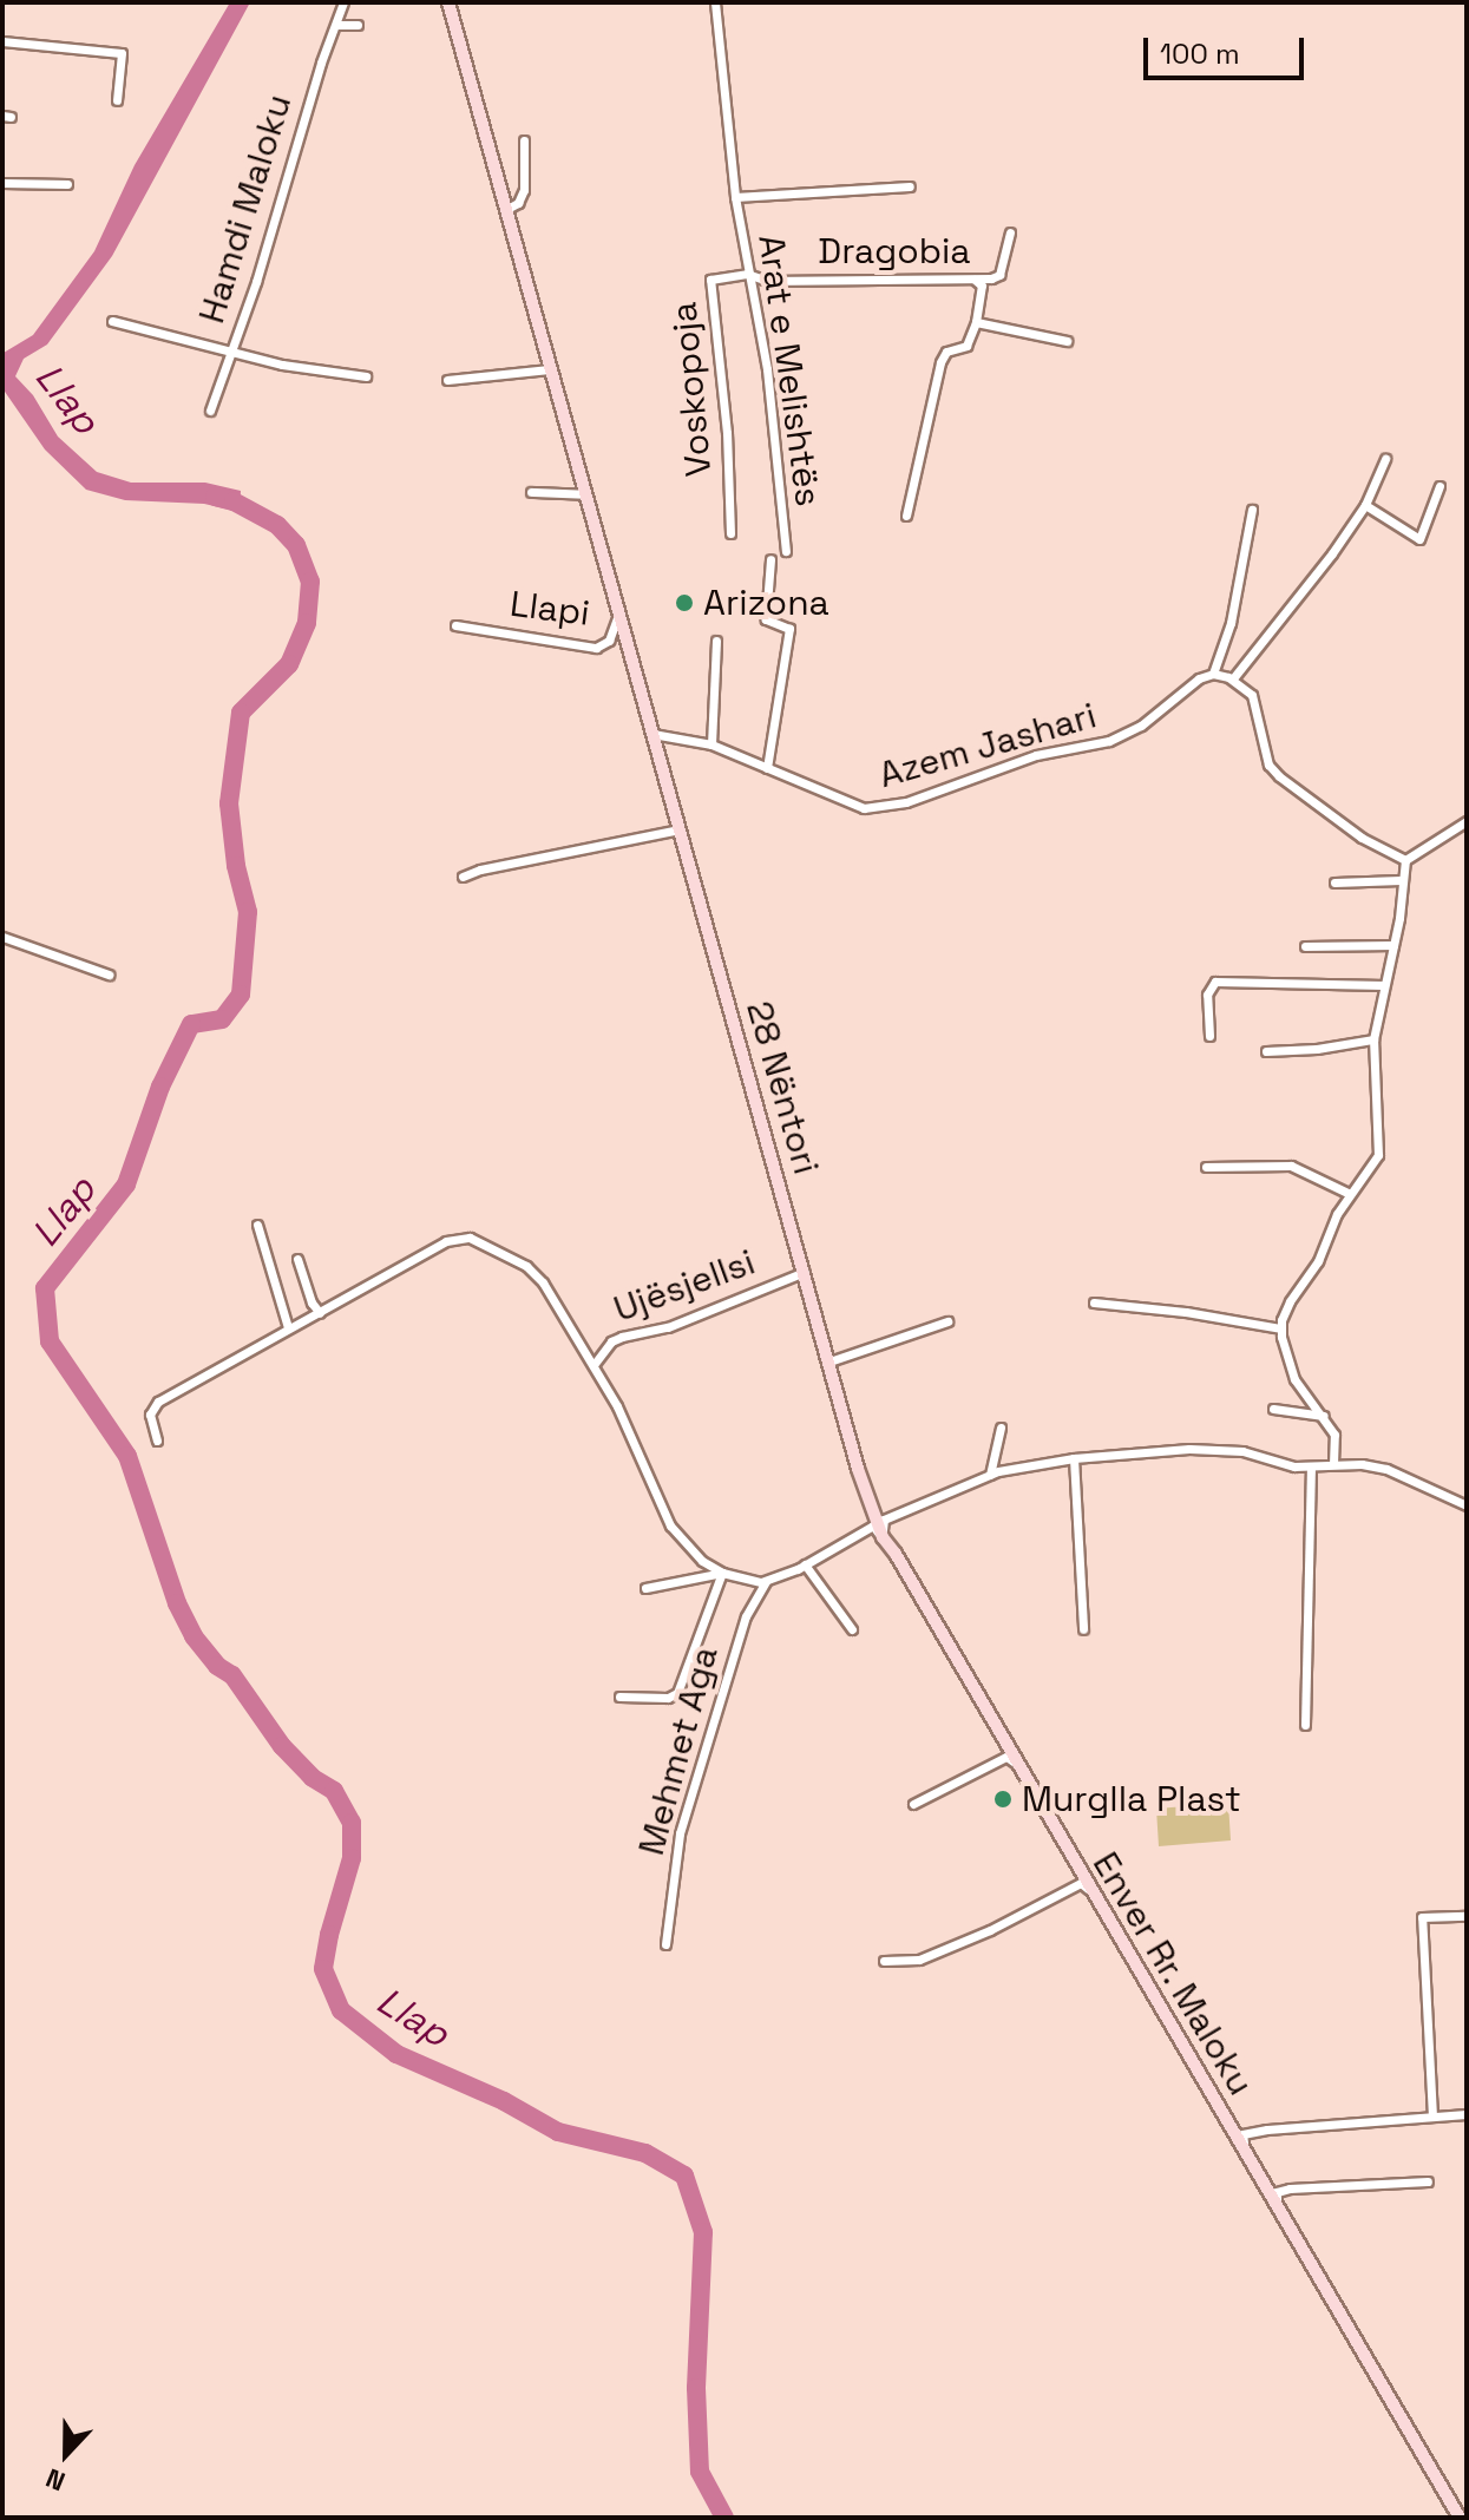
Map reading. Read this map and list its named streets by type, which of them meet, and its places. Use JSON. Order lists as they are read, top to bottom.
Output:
{
  "streets": {
    "main road": ["28 Nëntori", "Enver Rr. Maloku"],
    "street": [
      "Hamdi Maloku",
      "Dragobia",
      "Arat e Melishtës",
      "Voskopoja",
      "Llapi",
      "Azem Jashari",
      "Ujësjellsi",
      "Mehmet Aga"
    ]
  },
  "crossings": [
    ["Dragobia", "Arat e Melishtës"],
    ["Dragobia", "Voskopoja"],
    ["Arat e Melishtës", "Voskopoja"],
    ["Llapi", "28 Nëntori"],
    ["Azem Jashari", "28 Nëntori"],
    ["28 Nëntori", "Ujësjellsi"],
    ["28 Nëntori", "Enver Rr. Maloku"]
  ],
  "water": ["Llap"],
  "places": ["Arizona", "Murglla Plast"],
  "scale_bar": "100 m",
  "north": "bottom"
}
